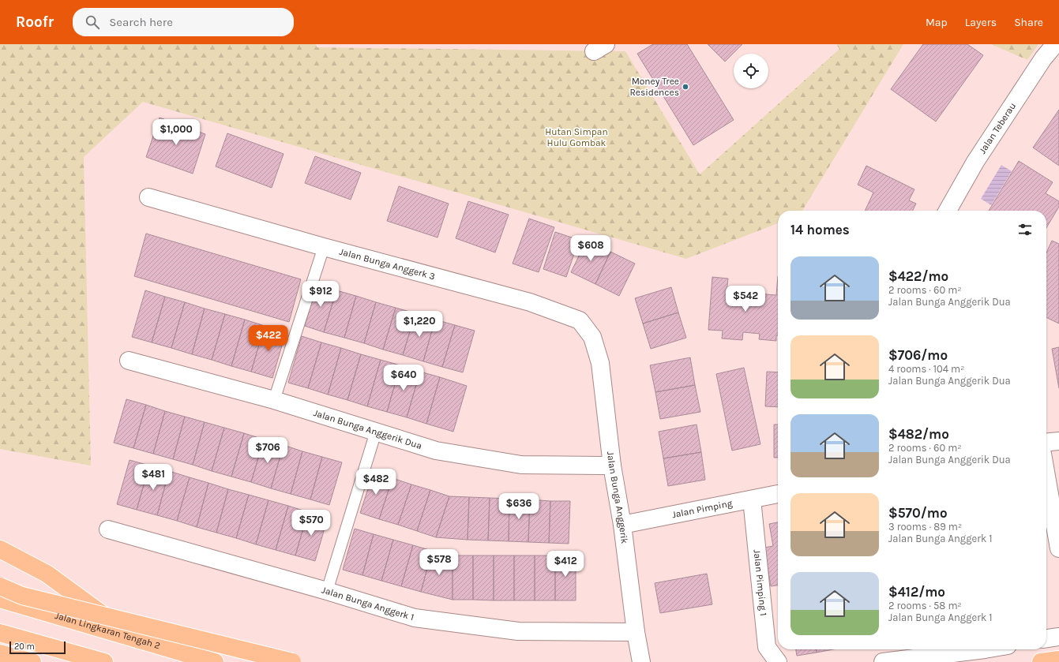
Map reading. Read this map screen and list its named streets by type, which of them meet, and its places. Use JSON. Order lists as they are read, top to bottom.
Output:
{
  "streets": {
    "highway": ["Jalan Lingkaran Tengah 2"],
    "street": [
      "Jalan Teberau",
      "Jalan Bunga Anggerk 3",
      "Jalan Bunga Anggerik Dua",
      "Jalan Bunga Anggerik",
      "Jalan Pimping",
      "Jalan Pimping 1",
      "Jalan Bunga Anggerk 1"
    ]
  },
  "crossings": [
    ["Jalan Bunga Anggerk 3", "Jalan Bunga Anggerik"],
    ["Jalan Bunga Anggerik Dua", "Jalan Bunga Anggerik"],
    ["Jalan Bunga Anggerik", "Jalan Pimping"],
    ["Jalan Bunga Anggerik", "Jalan Bunga Anggerk 1"],
    ["Jalan Pimping", "Jalan Pimping 1"]
  ],
  "parks": ["Hutan Simpan Hulu Gombak"],
  "places": ["Money Tree Residences"],
  "scale_bar": "20 m",
  "page": {
    "header": "Roofr",
    "search": "Search here",
    "nav": ["Map", "Layers", "Share"],
    "price": [
      "$1,000",
      "$608",
      "$912",
      "$542",
      "$1,220",
      "$422",
      "$640",
      "$706",
      "$481",
      "$482",
      "$636",
      "$570",
      "$578",
      "$412"
    ],
    "heading": "14 homes",
    "list": [
      {
        "name": "$422/mo",
        "note": "2 rooms · 60 m² · Jalan Bunga Anggerik Dua"
      },
      {
        "name": "$706/mo",
        "note": "4 rooms · 104 m² · Jalan Bunga Anggerik Dua"
      },
      {
        "name": "$482/mo",
        "note": "2 rooms · 60 m² · Jalan Bunga Anggerik Dua"
      },
      {
        "name": "$570/mo",
        "note": "3 rooms · 89 m² · Jalan Bunga Anggerk 1"
      },
      {
        "name": "$412/mo",
        "note": "2 rooms · 58 m² · Jalan Bunga Anggerk 1"
      }
    ],
    "scale": "20 m"
  }
}
